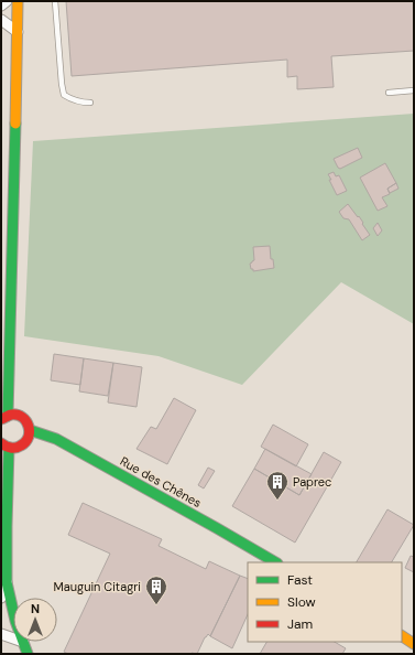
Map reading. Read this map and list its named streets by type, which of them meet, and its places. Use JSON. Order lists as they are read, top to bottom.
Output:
{
  "streets": {
    "main road": ["Rue des Chênes"]
  },
  "places": {
    "building": ["Paprec", "Mauguin Citagri"]
  },
  "legend": ["Fast", "Slow", "Jam"],
  "north": "top"
}
